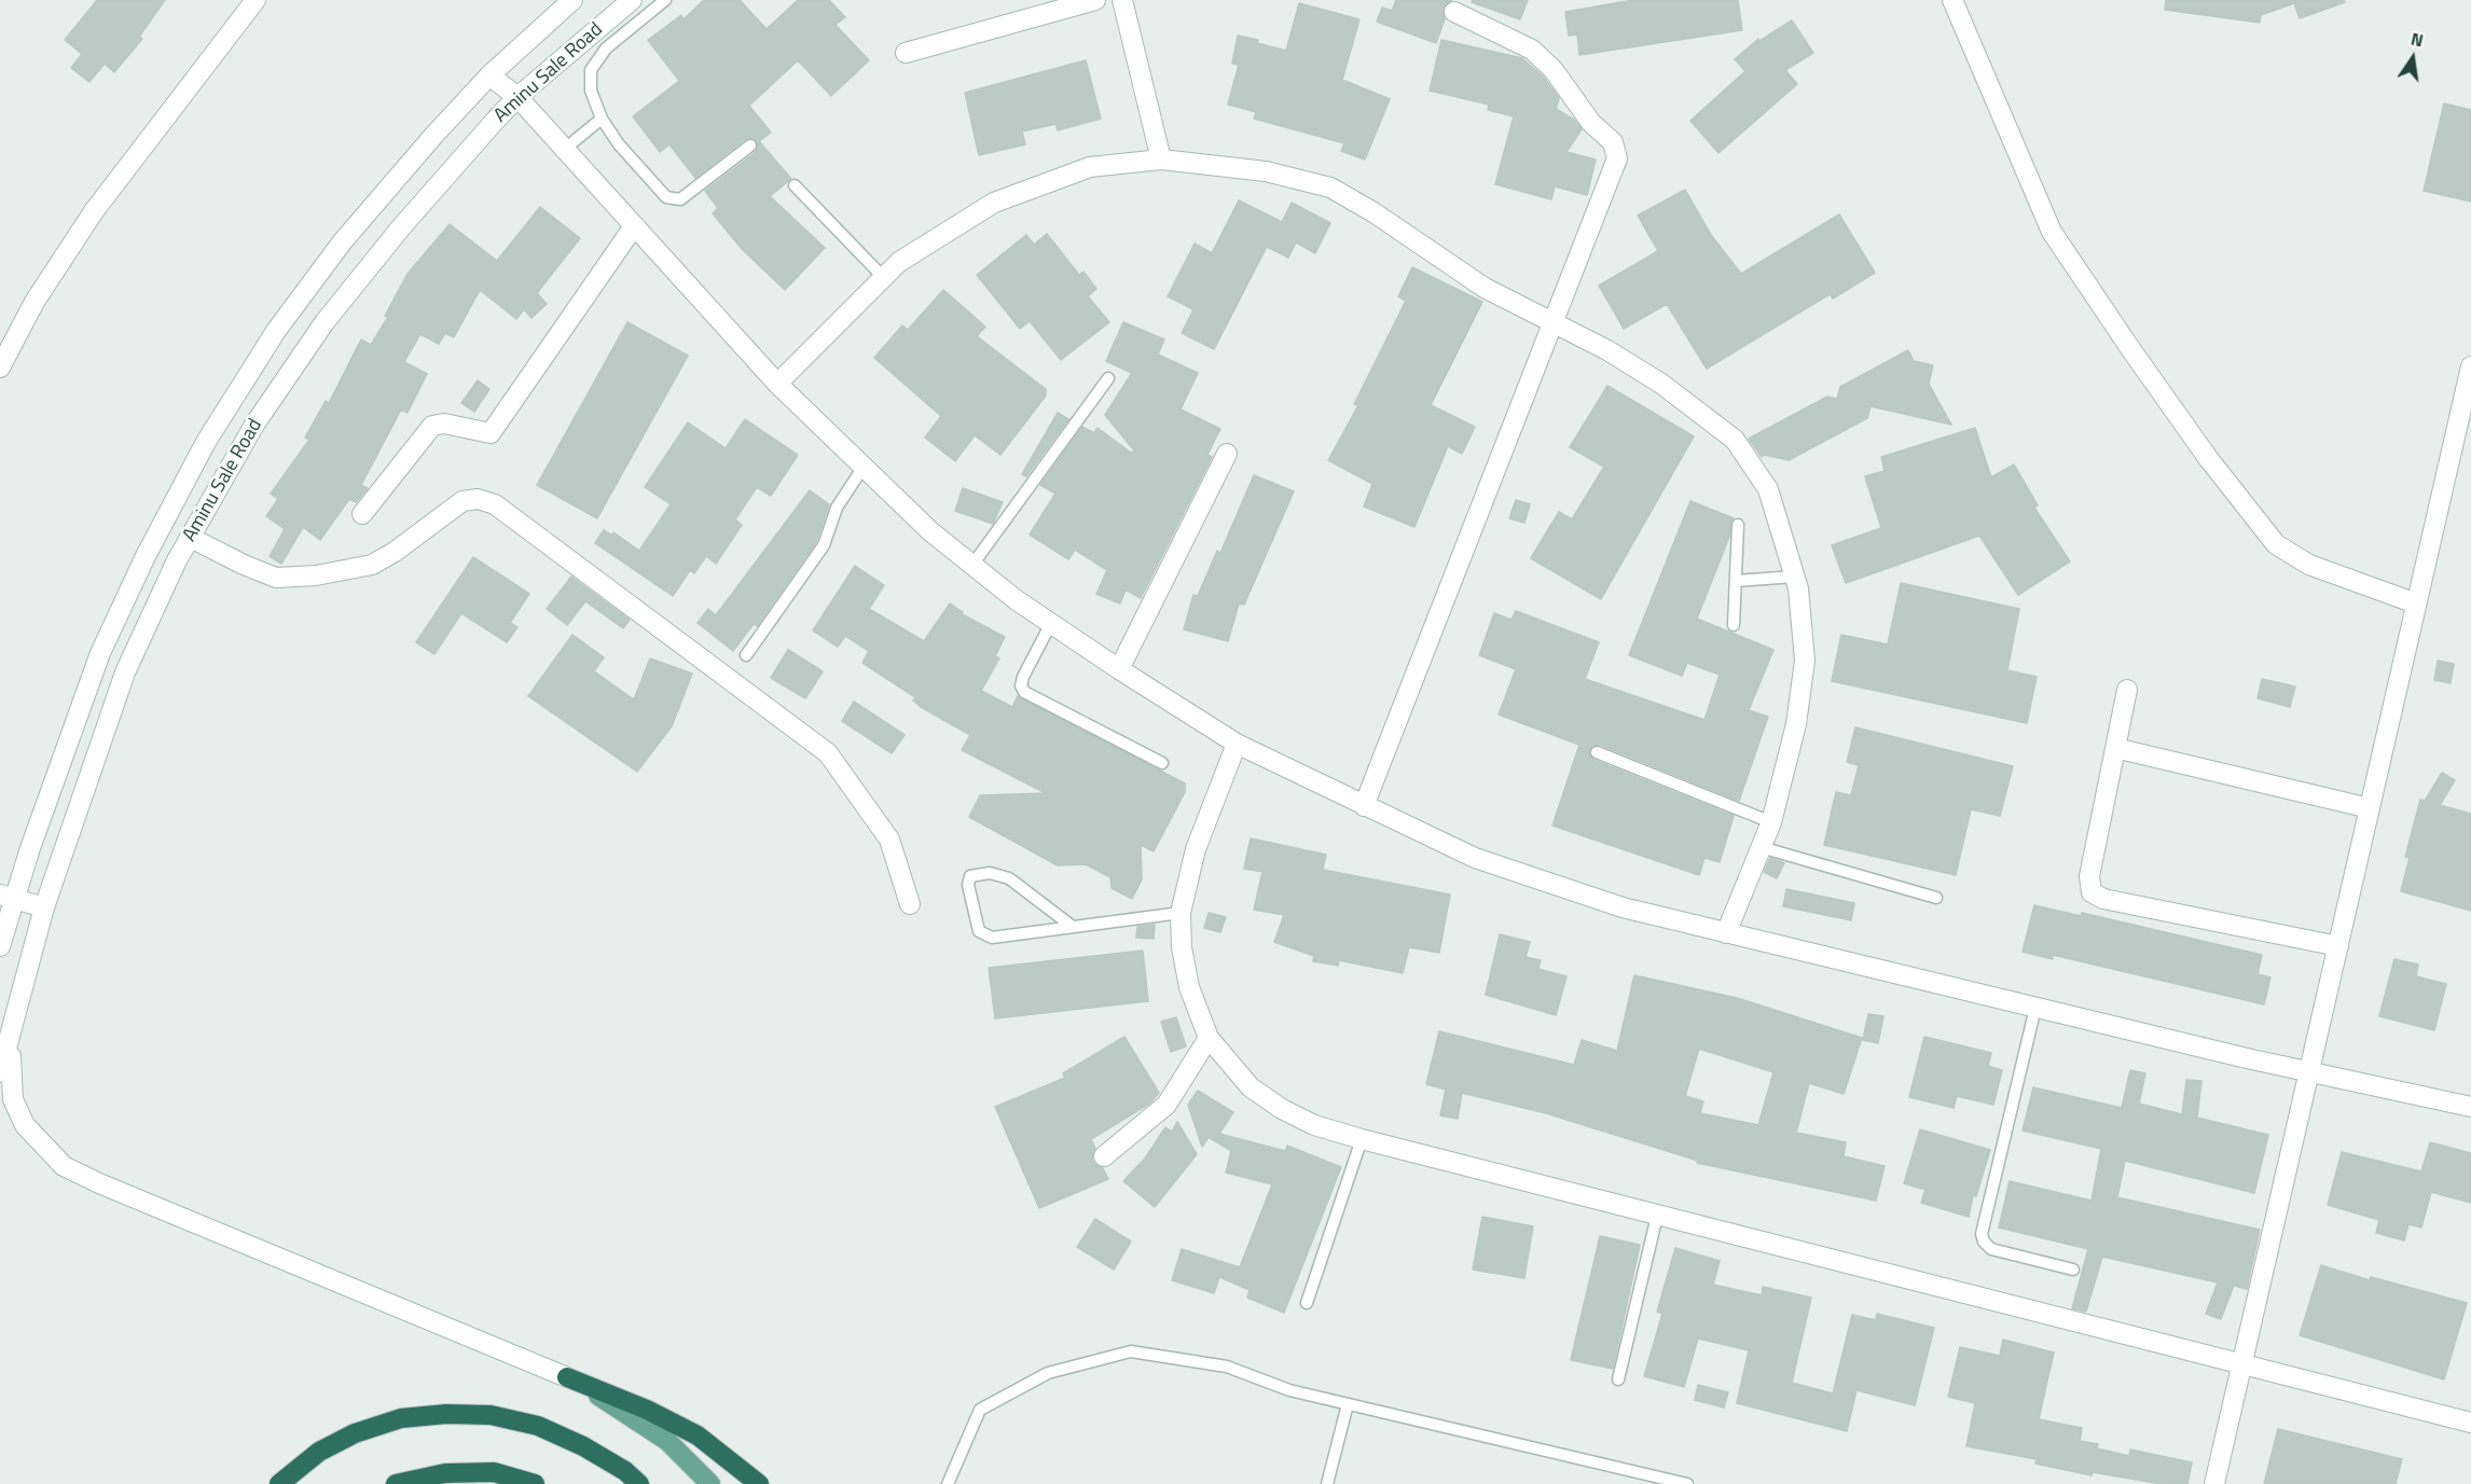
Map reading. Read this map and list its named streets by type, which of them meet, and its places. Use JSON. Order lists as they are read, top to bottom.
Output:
{
  "streets": {
    "street": ["Aminu Sale Road"]
  },
  "north": "top"
}
